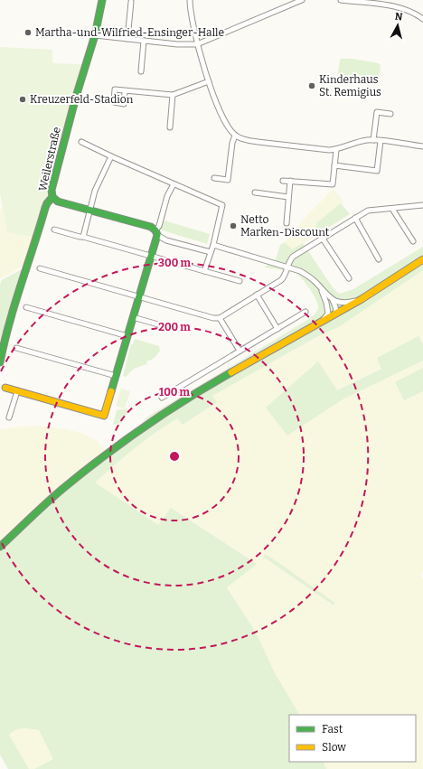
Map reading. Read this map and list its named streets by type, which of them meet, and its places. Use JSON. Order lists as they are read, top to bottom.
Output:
{
  "streets": {
    "street": ["Weilerstraße"]
  },
  "places": [
    "Martha-und-Wilfried-Ensinger-Halle",
    "Kinderhaus St. Remigius",
    "Kreuzerfeld-Stadion",
    "Netto Marken-Discount"
  ],
  "legend": ["Fast", "Slow"],
  "north": "top",
  "rings": ["300 m", "200 m", "100 m"]
}
